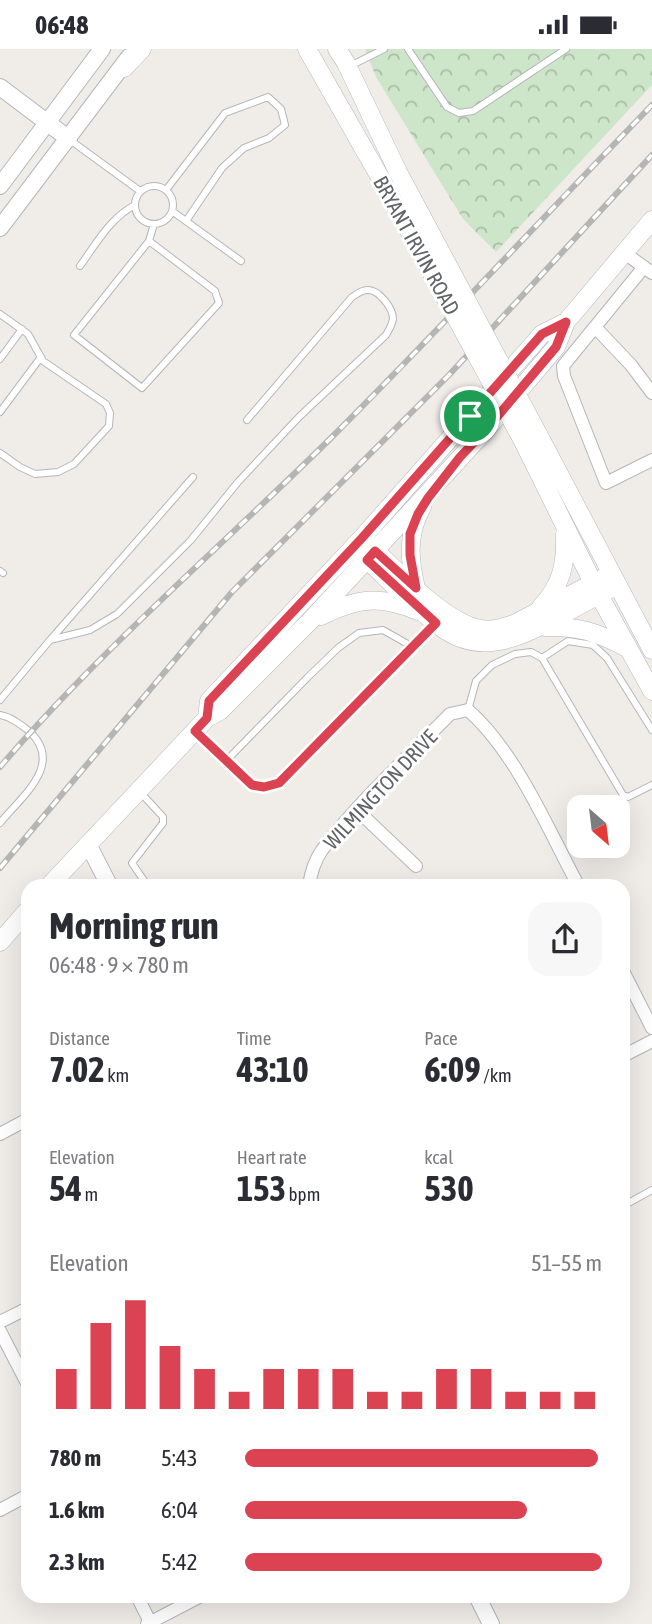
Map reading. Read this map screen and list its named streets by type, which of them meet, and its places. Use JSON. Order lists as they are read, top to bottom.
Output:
{
  "streets": {
    "main road": ["BRYANT IRVIN ROAD"],
    "street": ["WILMINGTON DRIVE"]
  },
  "north": "bottom right",
  "page": {
    "status": "06:48",
    "heading": ["Morning run", "06:48 · 9 × 780 m"],
    "stats": [
      ["Distance", "7.02 km"],
      ["Time", "43:10"],
      ["Pace", "6:09 /km"],
      ["Elevation", "54 m"],
      ["Heart rate", "153 bpm"],
      ["kcal", "530"]
    ],
    "chart": ["Elevation", "51–55 m"],
    "list": [
      {
        "name": "780 m",
        "note": "5:43"
      },
      {
        "name": "1.6 km",
        "note": "6:04"
      },
      {
        "name": "2.3 km",
        "note": "5:42"
      }
    ]
  }
}
